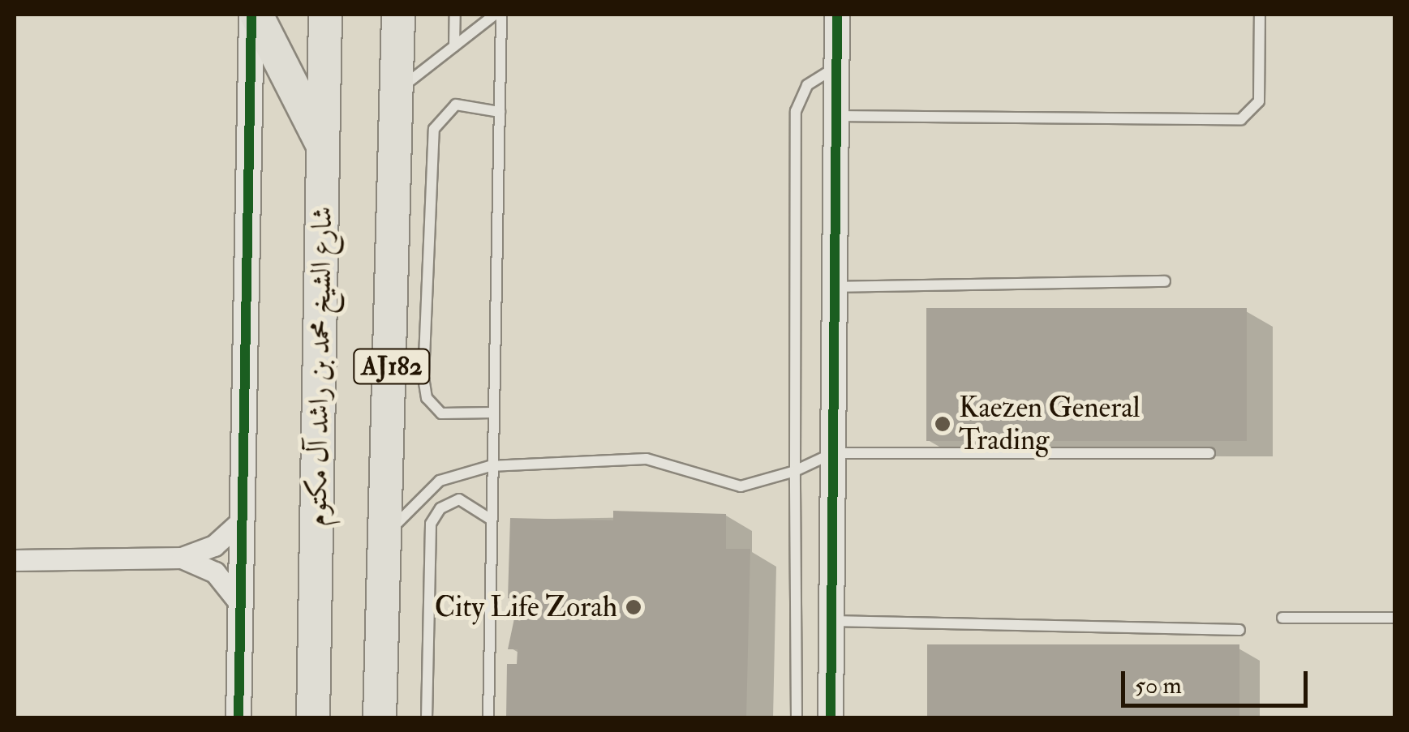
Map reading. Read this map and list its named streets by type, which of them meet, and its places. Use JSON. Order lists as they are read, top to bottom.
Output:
{
  "streets": {
    "highway": ["شارع الشيخ محمد بن راشد آل مكتوم", "AJ182"]
  },
  "places": ["Kaezen General Trading", "City Life Zorah"],
  "scale_bar": "50 m"
}
